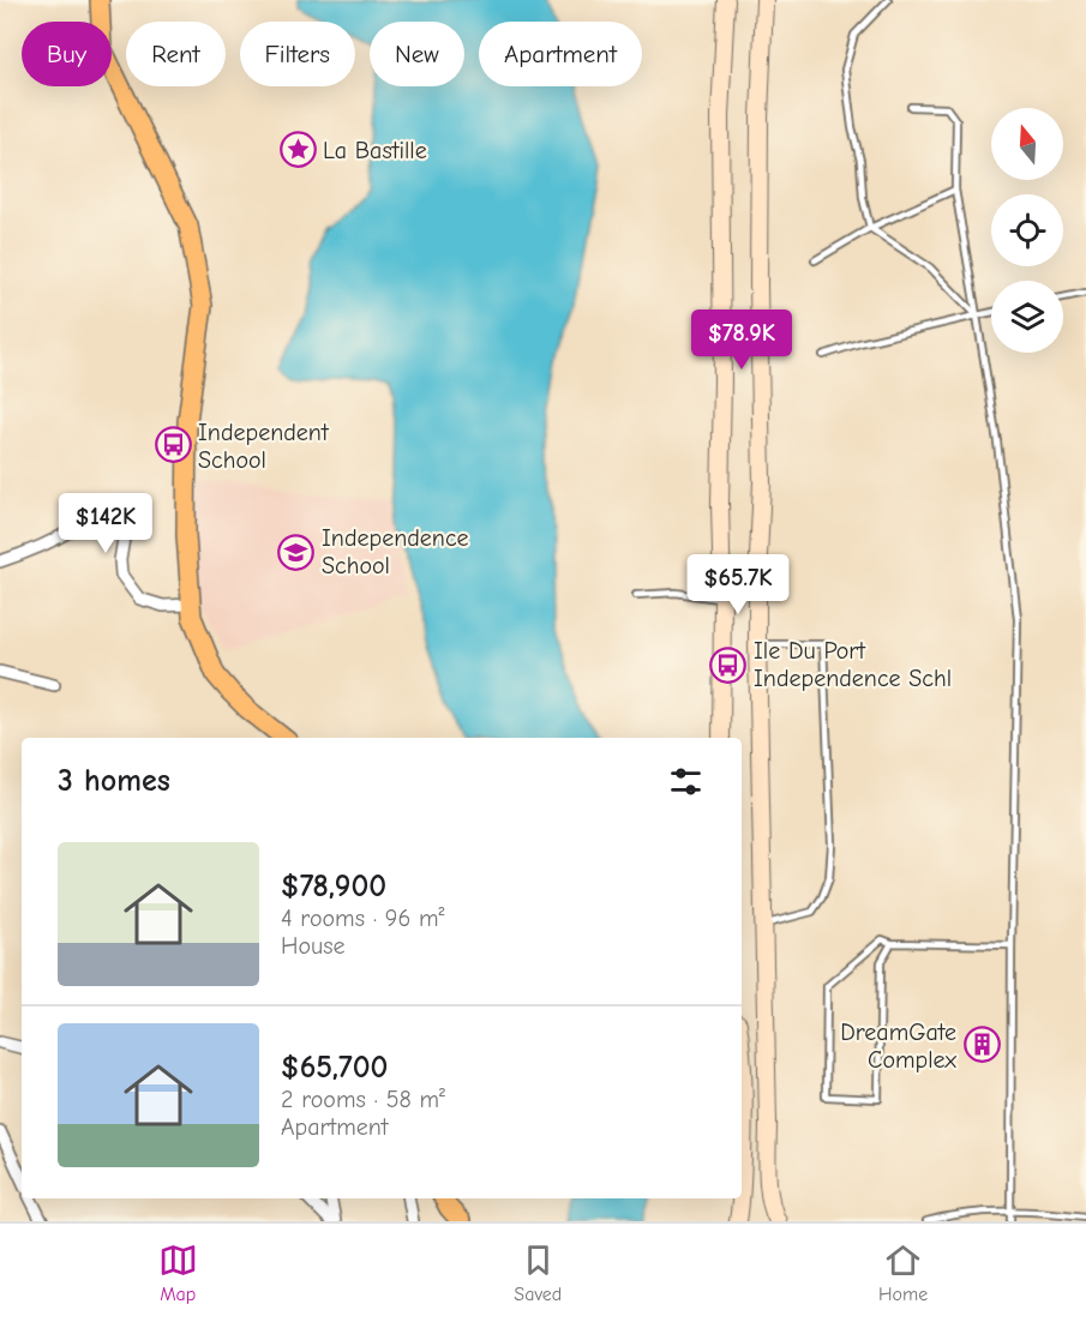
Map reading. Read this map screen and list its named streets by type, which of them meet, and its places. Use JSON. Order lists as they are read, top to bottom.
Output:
{
  "places": {
    "place": ["La Bastille"],
    "bus stop": ["Independent School", "Ile Du Port Independence Schl"],
    "school or university": ["Independence School"],
    "building": ["DreamGate Complex"]
  },
  "north": "top",
  "page": {
    "chip": [
      "Buy",
      "Rent",
      "Filters",
      "New",
      "Apartment"
    ],
    "price": ["$78.9K", "$142K", "$65.7K"],
    "heading": "3 homes",
    "list": [
      {
        "name": "$78,900",
        "note": "4 rooms · 96 m² · House"
      },
      {
        "name": "$65,700",
        "note": "2 rooms · 58 m² · Apartment"
      }
    ],
    "tabs": ["Map", "Saved", "Home"]
  }
}
